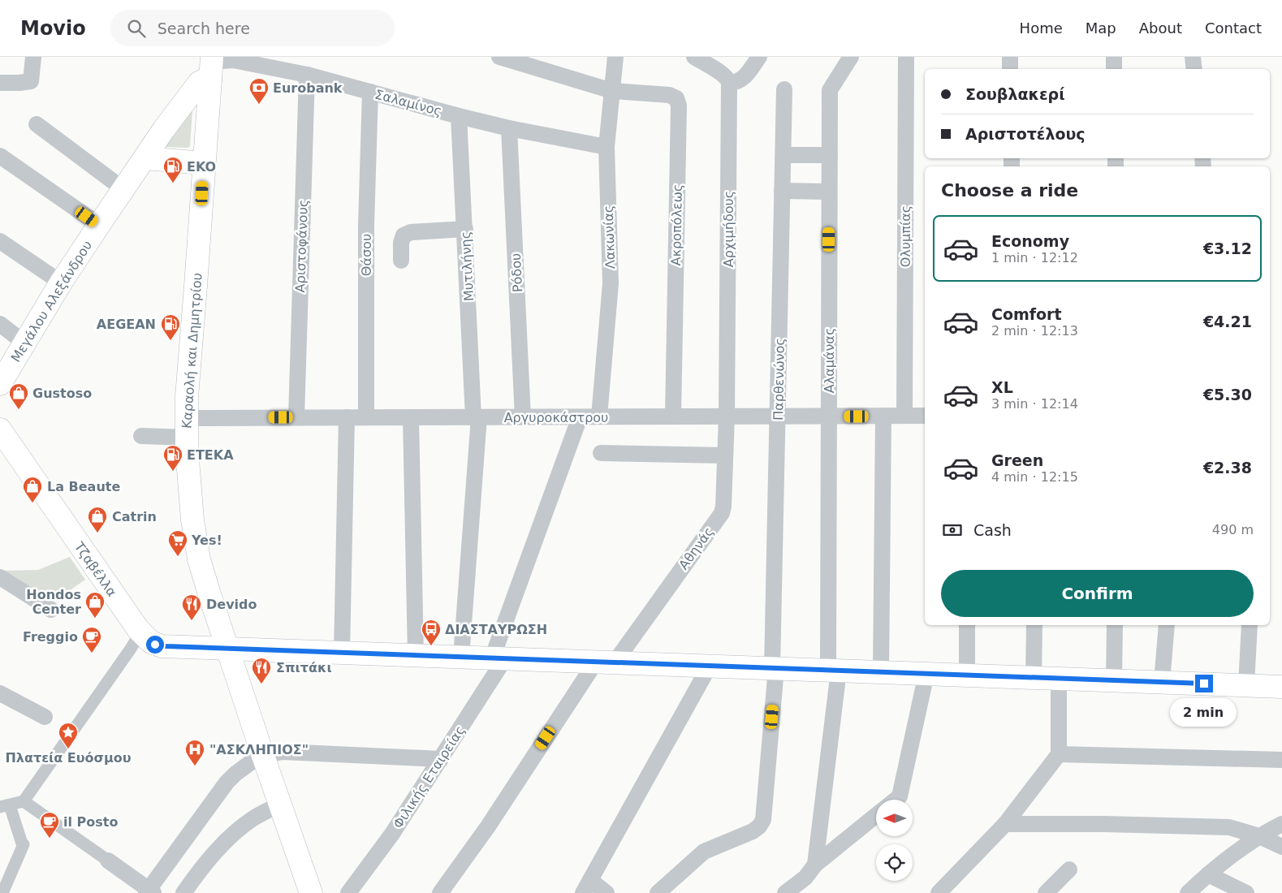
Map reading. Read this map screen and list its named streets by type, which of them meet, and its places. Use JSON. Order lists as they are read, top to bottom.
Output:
{
  "streets": {
    "main road": ["Μεγάλου Αλεξάνδρου", "Καραολή και Δημητρίου", "Τζαβέλλα"],
    "street": [
      "Σαλαμίνος",
      "Ακροπόλεως",
      "Αρχιμήδους",
      "Ολυμπίας",
      "Λακωνίας",
      "Αριστοφάνους",
      "Θάσου",
      "Μυτιλήνης",
      "Ρόδου",
      "Αλαμάνας",
      "Παρθενώνος",
      "Αργυροκάστρου",
      "Αθηνάς",
      "Φιλικής Εταιρείας"
    ]
  },
  "crossings": [
    ["Σαλαμίνος", "Λακωνίας"],
    ["Σαλαμίνος", "Αριστοφάνους"],
    ["Σαλαμίνος", "Θάσου"],
    ["Σαλαμίνος", "Μυτιλήνης"],
    ["Σαλαμίνος", "Ρόδου"],
    ["Σαλαμίνος", "Μεγάλου Αλεξάνδρου"],
    ["Σαλαμίνος", "Καραολή και Δημητρίου"],
    ["Ακροπόλεως", "Λακωνίας"],
    ["Ακροπόλεως", "Αργυροκάστρου"],
    ["Αρχιμήδους", "Αργυροκάστρου"],
    ["Αρχιμήδους", "Αθηνάς"],
    ["Ολυμπίας", "Αργυροκάστρου"],
    ["Λακωνίας", "Αργυροκάστρου"],
    ["Αριστοφάνους", "Αργυροκάστρου"],
    ["Θάσου", "Αργυροκάστρου"],
    ["Μυτιλήνης", "Αργυροκάστρου"],
    ["Μυτιλήνης", "Τζαβέλλα"],
    ["Ρόδου", "Αργυροκάστρου"],
    ["Μεγάλου Αλεξάνδρου", "Καραολή και Δημητρίου"],
    ["Καραολή και Δημητρίου", "Αργυροκάστρου"],
    ["Καραολή και Δημητρίου", "Τζαβέλλα"],
    ["Αλαμάνας", "Αργυροκάστρου"],
    ["Αλαμάνας", "Τζαβέλλα"],
    ["Παρθενώνος", "Αργυροκάστρου"],
    ["Παρθενώνος", "Τζαβέλλα"],
    ["Αργυροκάστρου", "Αθηνάς"],
    ["Αργυροκάστρου", "Φιλικής Εταιρείας"],
    ["Αθηνάς", "Τζαβέλλα"],
    ["Τζαβέλλα", "Φιλικής Εταιρείας"]
  ],
  "places": {
    "bank": ["Eurobank"],
    "fuel station": ["EKO", "AEGEAN", "ΕΤΕΚΑ"],
    "shop": [
      "Gustoso",
      "La Beaute",
      "Catrin",
      "Hondos Center"
    ],
    "supermarket": ["Yes!"],
    "restaurant": ["Devido", "Σπιτάκι"],
    "bus stop": ["ΔΙΑΣΤΑΥΡΩΣΗ"],
    "cafe": ["Freggio", "il Posto"],
    "place": ["Πλατεία Ευόσμου"],
    "hospital": ["\"ΑΣΚΛΗΠΙΟΣ\""]
  },
  "north": "left",
  "page": {
    "header": "Movio",
    "search": "Search here",
    "nav": [
      "Home",
      "Map",
      "About",
      "Contact"
    ],
    "banner": ["Σουβλακερί", "Αριστοτέλους"],
    "heading": "Choose a ride",
    "list": [
      {
        "name": "Economy",
        "note": "1 min · 12:12",
        "value": "€3.12"
      },
      {
        "name": "Comfort",
        "note": "2 min · 12:13",
        "value": "€4.21"
      },
      {
        "name": "XL",
        "note": "3 min · 12:14",
        "value": "€5.30"
      },
      {
        "name": "Green",
        "note": "4 min · 12:15",
        "value": "€2.38"
      }
    ],
    "pay": ["Cash", "490 m"],
    "buttons": "Confirm",
    "bubble": "2 min"
  }
}
